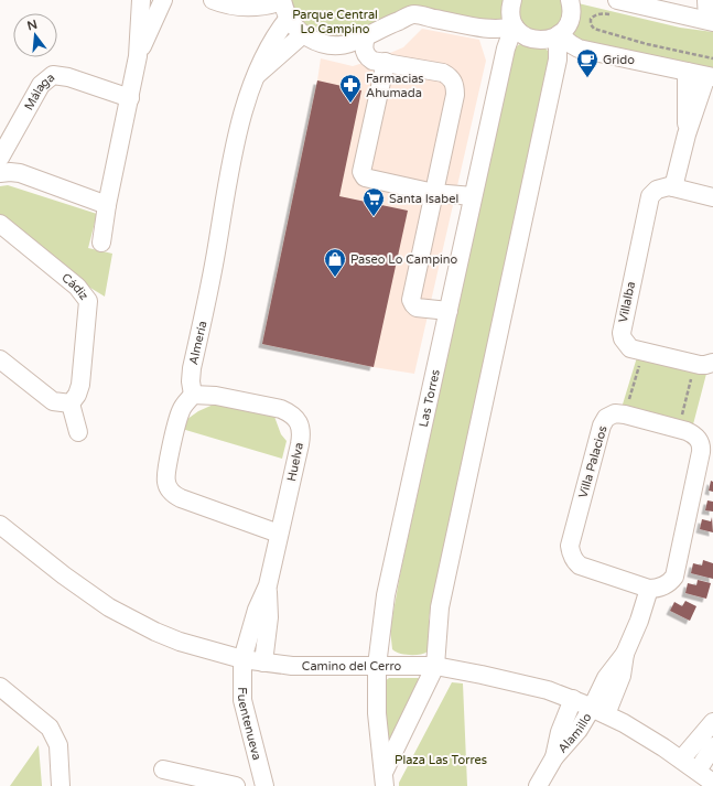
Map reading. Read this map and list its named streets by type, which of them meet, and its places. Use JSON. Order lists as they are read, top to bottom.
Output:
{
  "streets": {
    "street": [
      "Málaga",
      "Cádiz",
      "Villalba",
      "Almería",
      "Las Torres",
      "Huelva",
      "Villa Palacios",
      "Camino del Cerro",
      "Fuentenueva",
      "Alamillo"
    ]
  },
  "crossings": [
    ["Almería", "Huelva"],
    ["Las Torres", "Camino del Cerro"],
    ["Huelva", "Camino del Cerro"],
    ["Huelva", "Fuentenueva"],
    ["Camino del Cerro", "Fuentenueva"],
    ["Camino del Cerro", "Alamillo"]
  ],
  "parks": ["Parque Central Lo Campino", "Plaza Las Torres"],
  "places": {
    "cafe": ["Grido"],
    "pharmacy": ["Farmacias Ahumada"],
    "supermarket": ["Santa Isabel"],
    "shop": ["Paseo Lo Campino"]
  },
  "north": "top"
}
